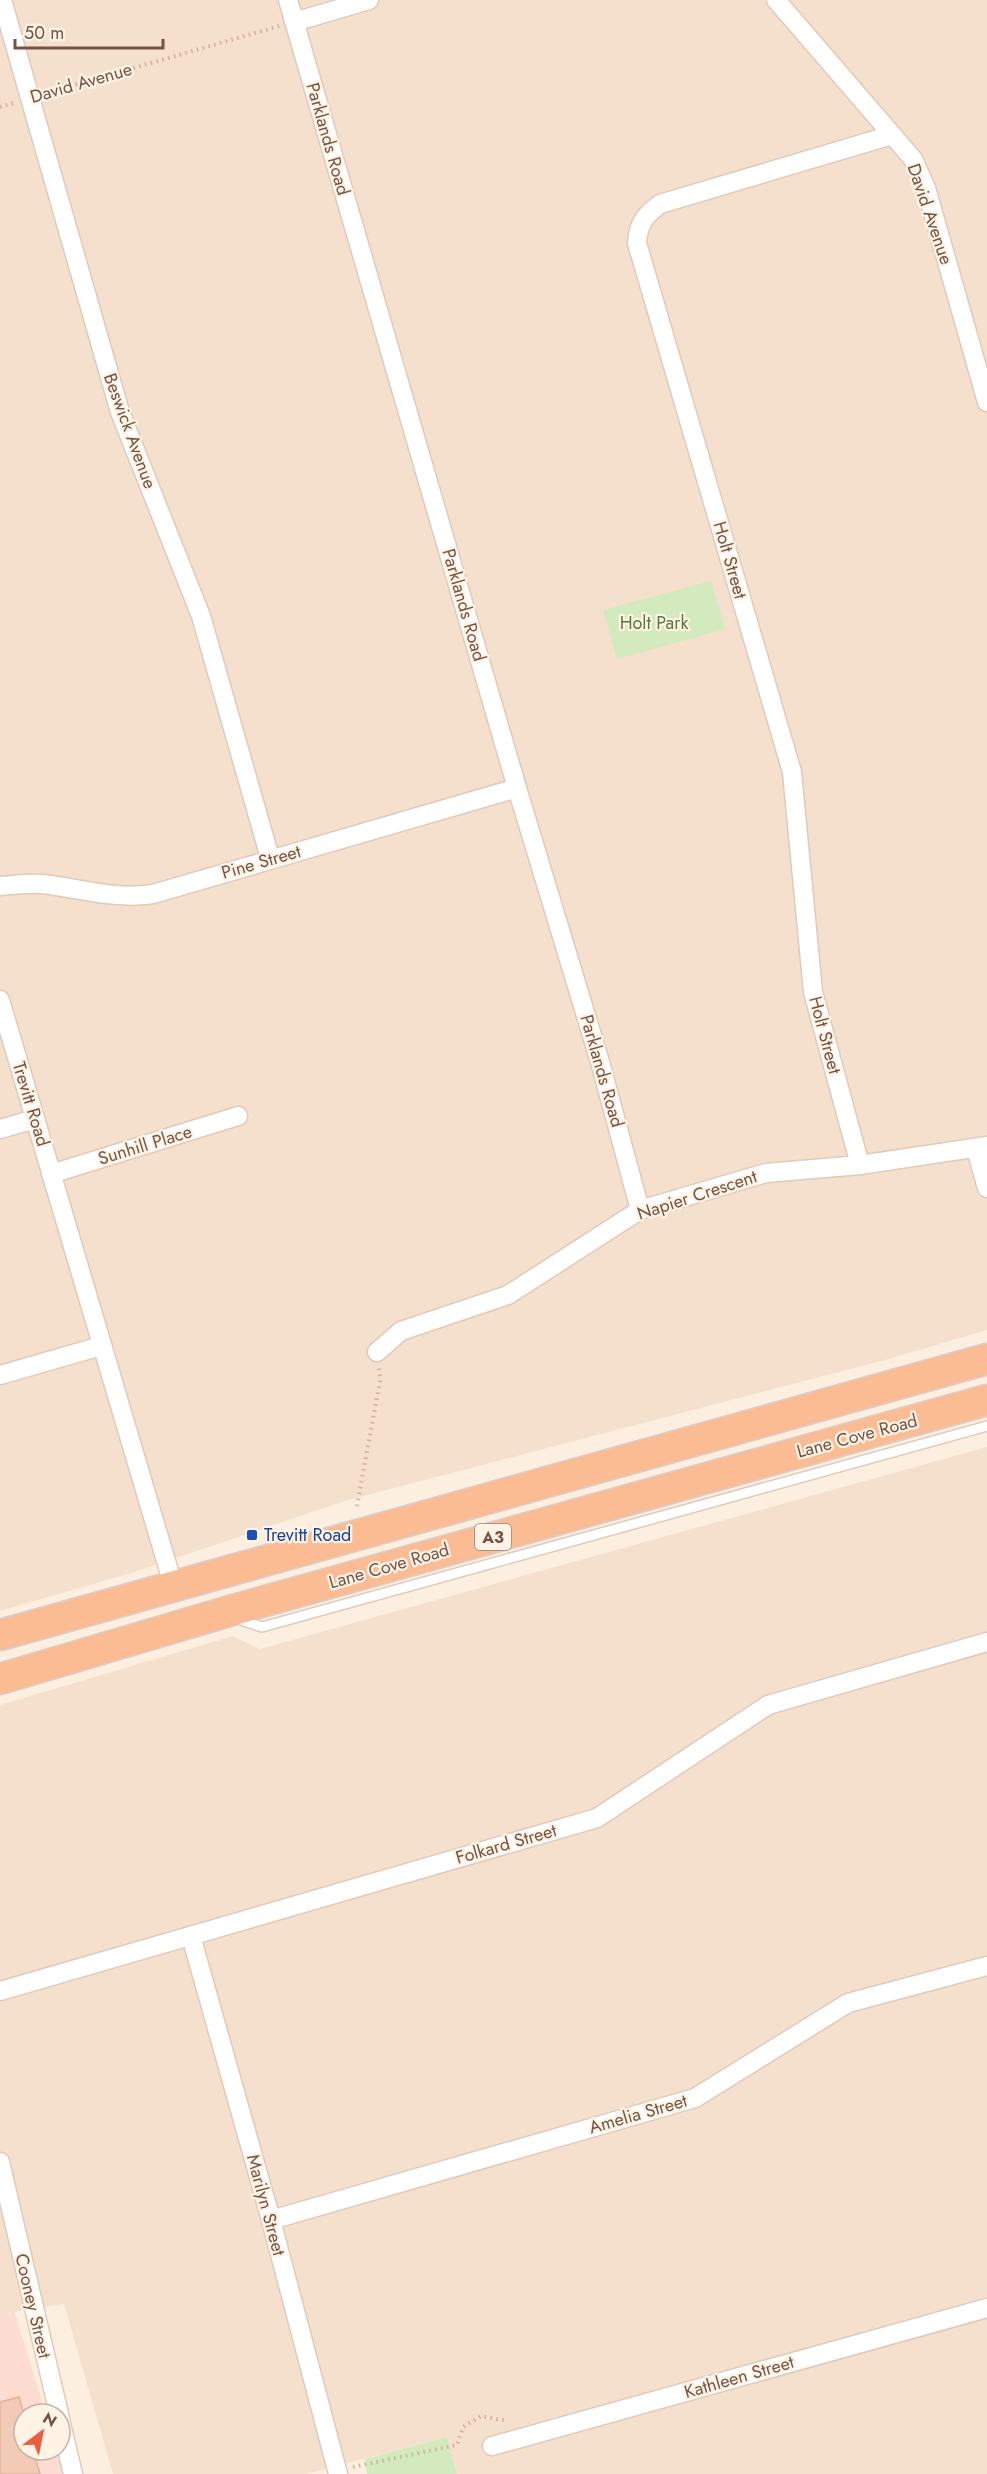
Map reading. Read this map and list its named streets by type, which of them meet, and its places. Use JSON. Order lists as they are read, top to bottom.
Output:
{
  "streets": {
    "highway": ["Lane Cove Road", "A3"],
    "street": [
      "David Avenue",
      "Parklands Road",
      "Beswick Avenue",
      "Holt Street",
      "Pine Street",
      "Trevitt Road",
      "Sunhill Place",
      "Napier Crescent",
      "Folkard Street",
      "Amelia Street",
      "Marilyn Street",
      "Cooney Street",
      "Kathleen Street"
    ]
  },
  "crossings": [
    ["David Avenue", "Parklands Road"],
    ["David Avenue", "Beswick Avenue"],
    ["David Avenue", "Holt Street"],
    ["Parklands Road", "Pine Street"],
    ["Parklands Road", "Napier Crescent"],
    ["Beswick Avenue", "Pine Street"],
    ["Holt Street", "Napier Crescent"],
    ["Trevitt Road", "Sunhill Place"],
    ["Trevitt Road", "Lane Cove Road"],
    ["Folkard Street", "Marilyn Street"],
    ["Amelia Street", "Marilyn Street"]
  ],
  "parks": ["Holt Park"],
  "places": {
    "transit": ["Trevitt Road"]
  },
  "scale_bar": "50 m",
  "north": "top right"
}
